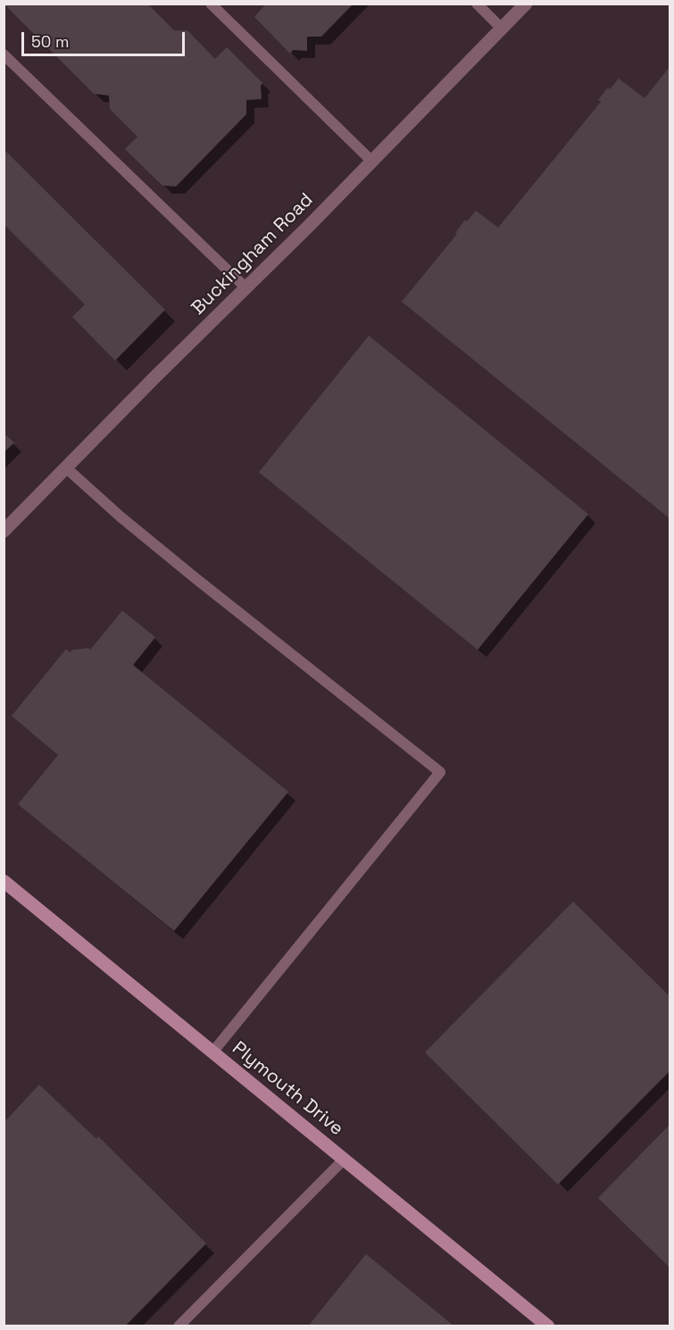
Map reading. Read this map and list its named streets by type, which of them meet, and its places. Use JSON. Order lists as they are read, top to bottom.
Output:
{
  "streets": {
    "street": ["Buckingham Road", "Plymouth Drive"]
  },
  "scale_bar": "50 m"
}
